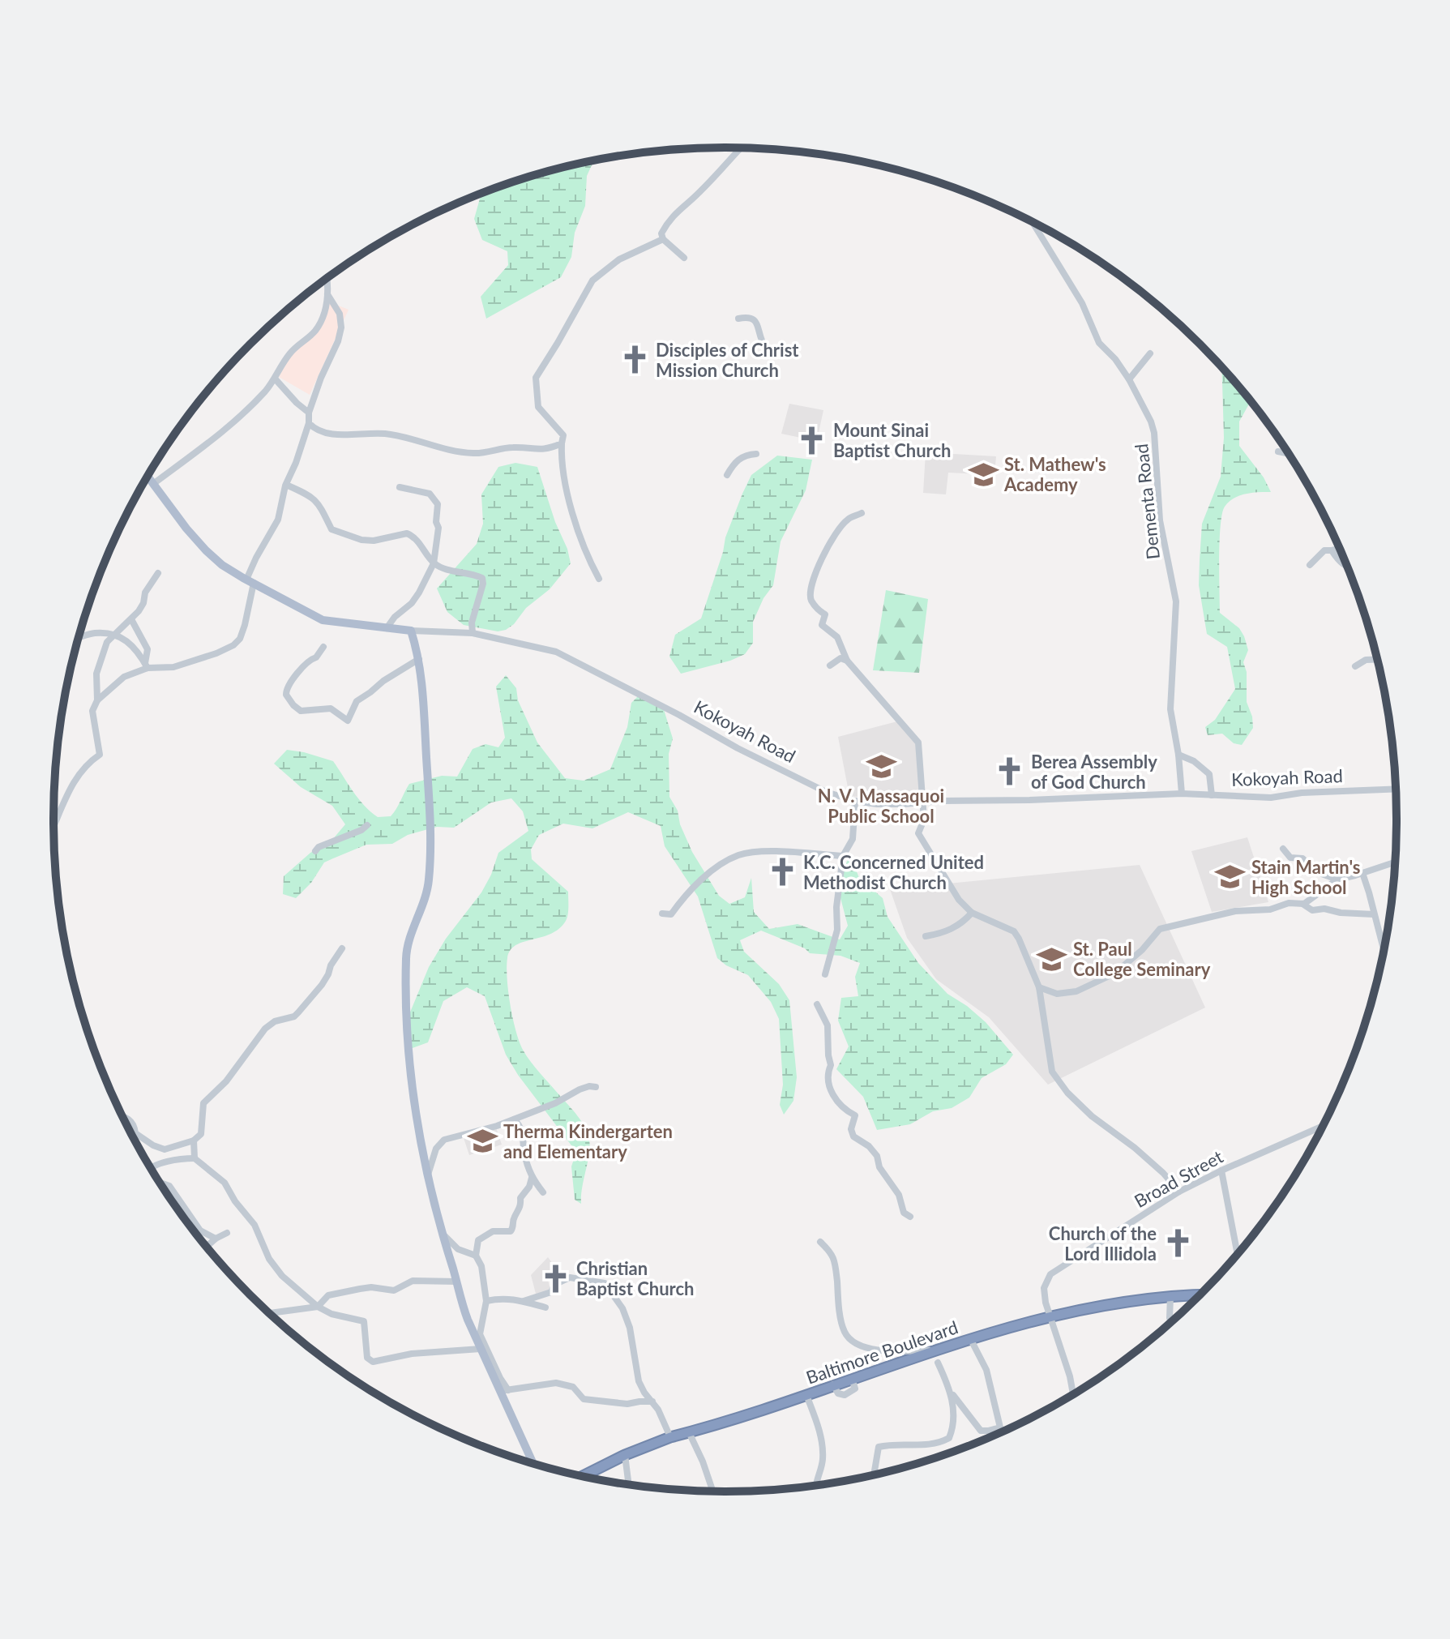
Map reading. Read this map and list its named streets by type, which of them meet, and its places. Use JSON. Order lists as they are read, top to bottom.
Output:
{
  "streets": {
    "highway": ["Baltimore Boulevard"],
    "main road": ["Kokoyah Road"],
    "street": ["Dementa Road", "Broad Street"]
  },
  "crossings": [
    ["Dementa Road", "Kokoyah Road"],
    ["Broad Street", "Baltimore Boulevard"]
  ],
  "places": {
    "church": [
      "Disciples of Christ Mission Church",
      "Mount Sinai Baptist Church",
      "Berea Assembly of God Church",
      "K.C. Concerned United Methodist Church",
      "Church of the Lord Illidola",
      "Christian Baptist Church"
    ],
    "school or university": [
      "St. Mathew's Academy",
      "N. V. Massaquoi Public School",
      "Stain Martin's High School",
      "St. Paul College Seminary",
      "Therma Kindergarten and Elementary"
    ]
  }
}
